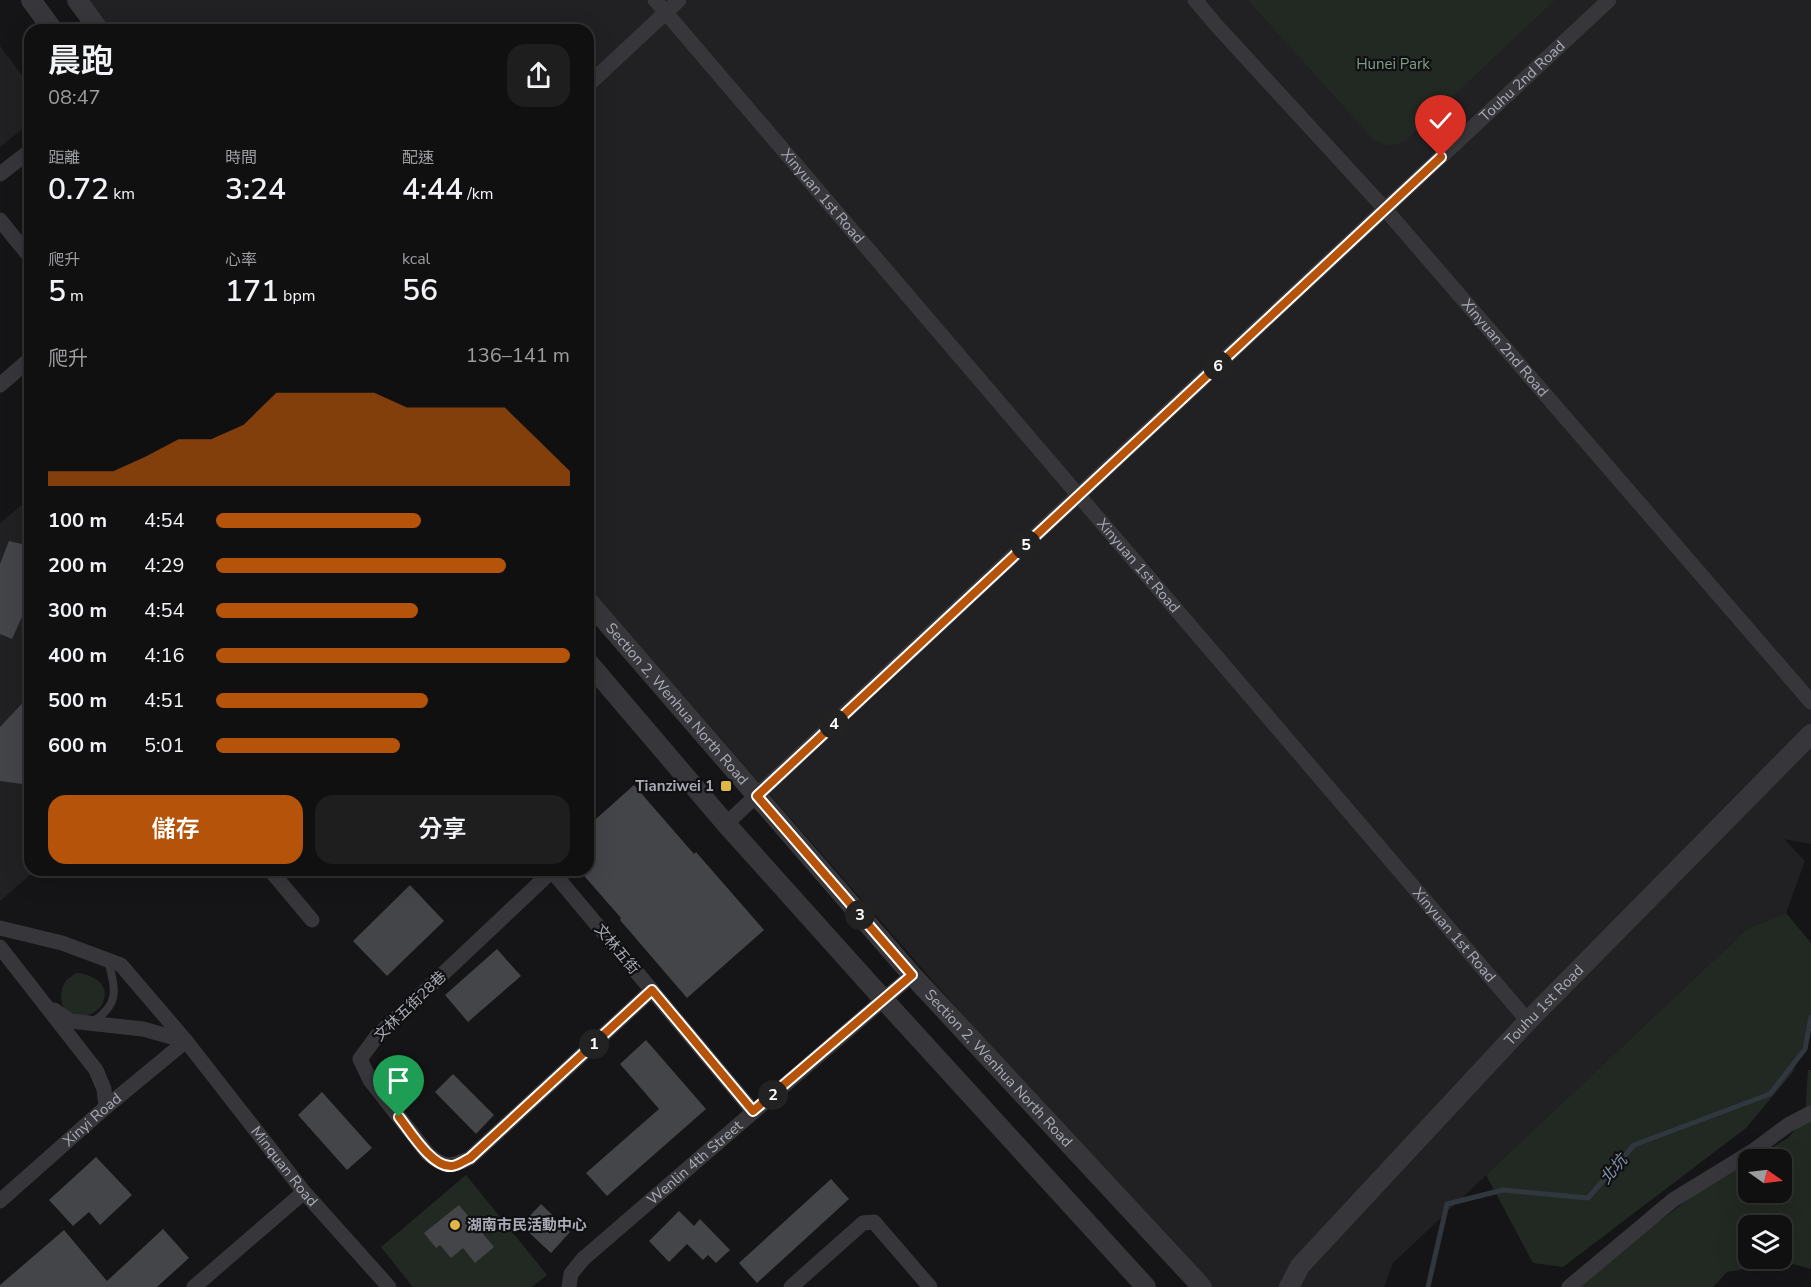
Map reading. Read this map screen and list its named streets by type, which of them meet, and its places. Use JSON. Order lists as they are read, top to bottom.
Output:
{
  "streets": {
    "street": [
      "Touhu 2nd Road",
      "Xinyuan 1st Road",
      "Xinyuan 2nd Road",
      "Section 2, Wenhua North Road",
      "文林五街",
      "文林五街28巷",
      "Touhu 1st Road",
      "Xinyi Road",
      "Wenlin 4th Street",
      "Minquan Road"
    ]
  },
  "crossings": [
    ["Touhu 2nd Road", "Xinyuan 1st Road"],
    ["Touhu 2nd Road", "Xinyuan 2nd Road"],
    ["Touhu 2nd Road", "Section 2, Wenhua North Road"],
    ["Xinyuan 1st Road", "Touhu 1st Road"],
    ["Section 2, Wenhua North Road", "Wenlin 4th Street"],
    ["文林五街", "文林五街28巷"],
    ["文林五街", "Wenlin 4th Street"],
    ["Xinyi Road", "Minquan Road"]
  ],
  "water": ["北坑"],
  "parks": ["Hunei Park"],
  "places": {
    "transit": ["Tianziwei 1"],
    "other": ["湖南市民活動中心"]
  },
  "north": "right",
  "page": {
    "heading": ["晨跑", "08:47"],
    "stats": [
      ["距離", "0.72 km"],
      ["時間", "3:24"],
      ["配速", "4:44 /km"],
      ["爬升", "5 m"],
      ["心率", "171 bpm"],
      ["kcal", "56"]
    ],
    "chart": ["爬升", "136–141 m"],
    "pins": [
      "6",
      "5",
      "4",
      "3",
      "1",
      "2"
    ],
    "list": [
      {
        "name": "100 m",
        "note": "4:54"
      },
      {
        "name": "200 m",
        "note": "4:29"
      },
      {
        "name": "300 m",
        "note": "4:54"
      },
      {
        "name": "400 m",
        "note": "4:16"
      },
      {
        "name": "500 m",
        "note": "4:51"
      },
      {
        "name": "600 m",
        "note": "5:01"
      }
    ],
    "buttons": ["儲存", "分享"]
  }
}
